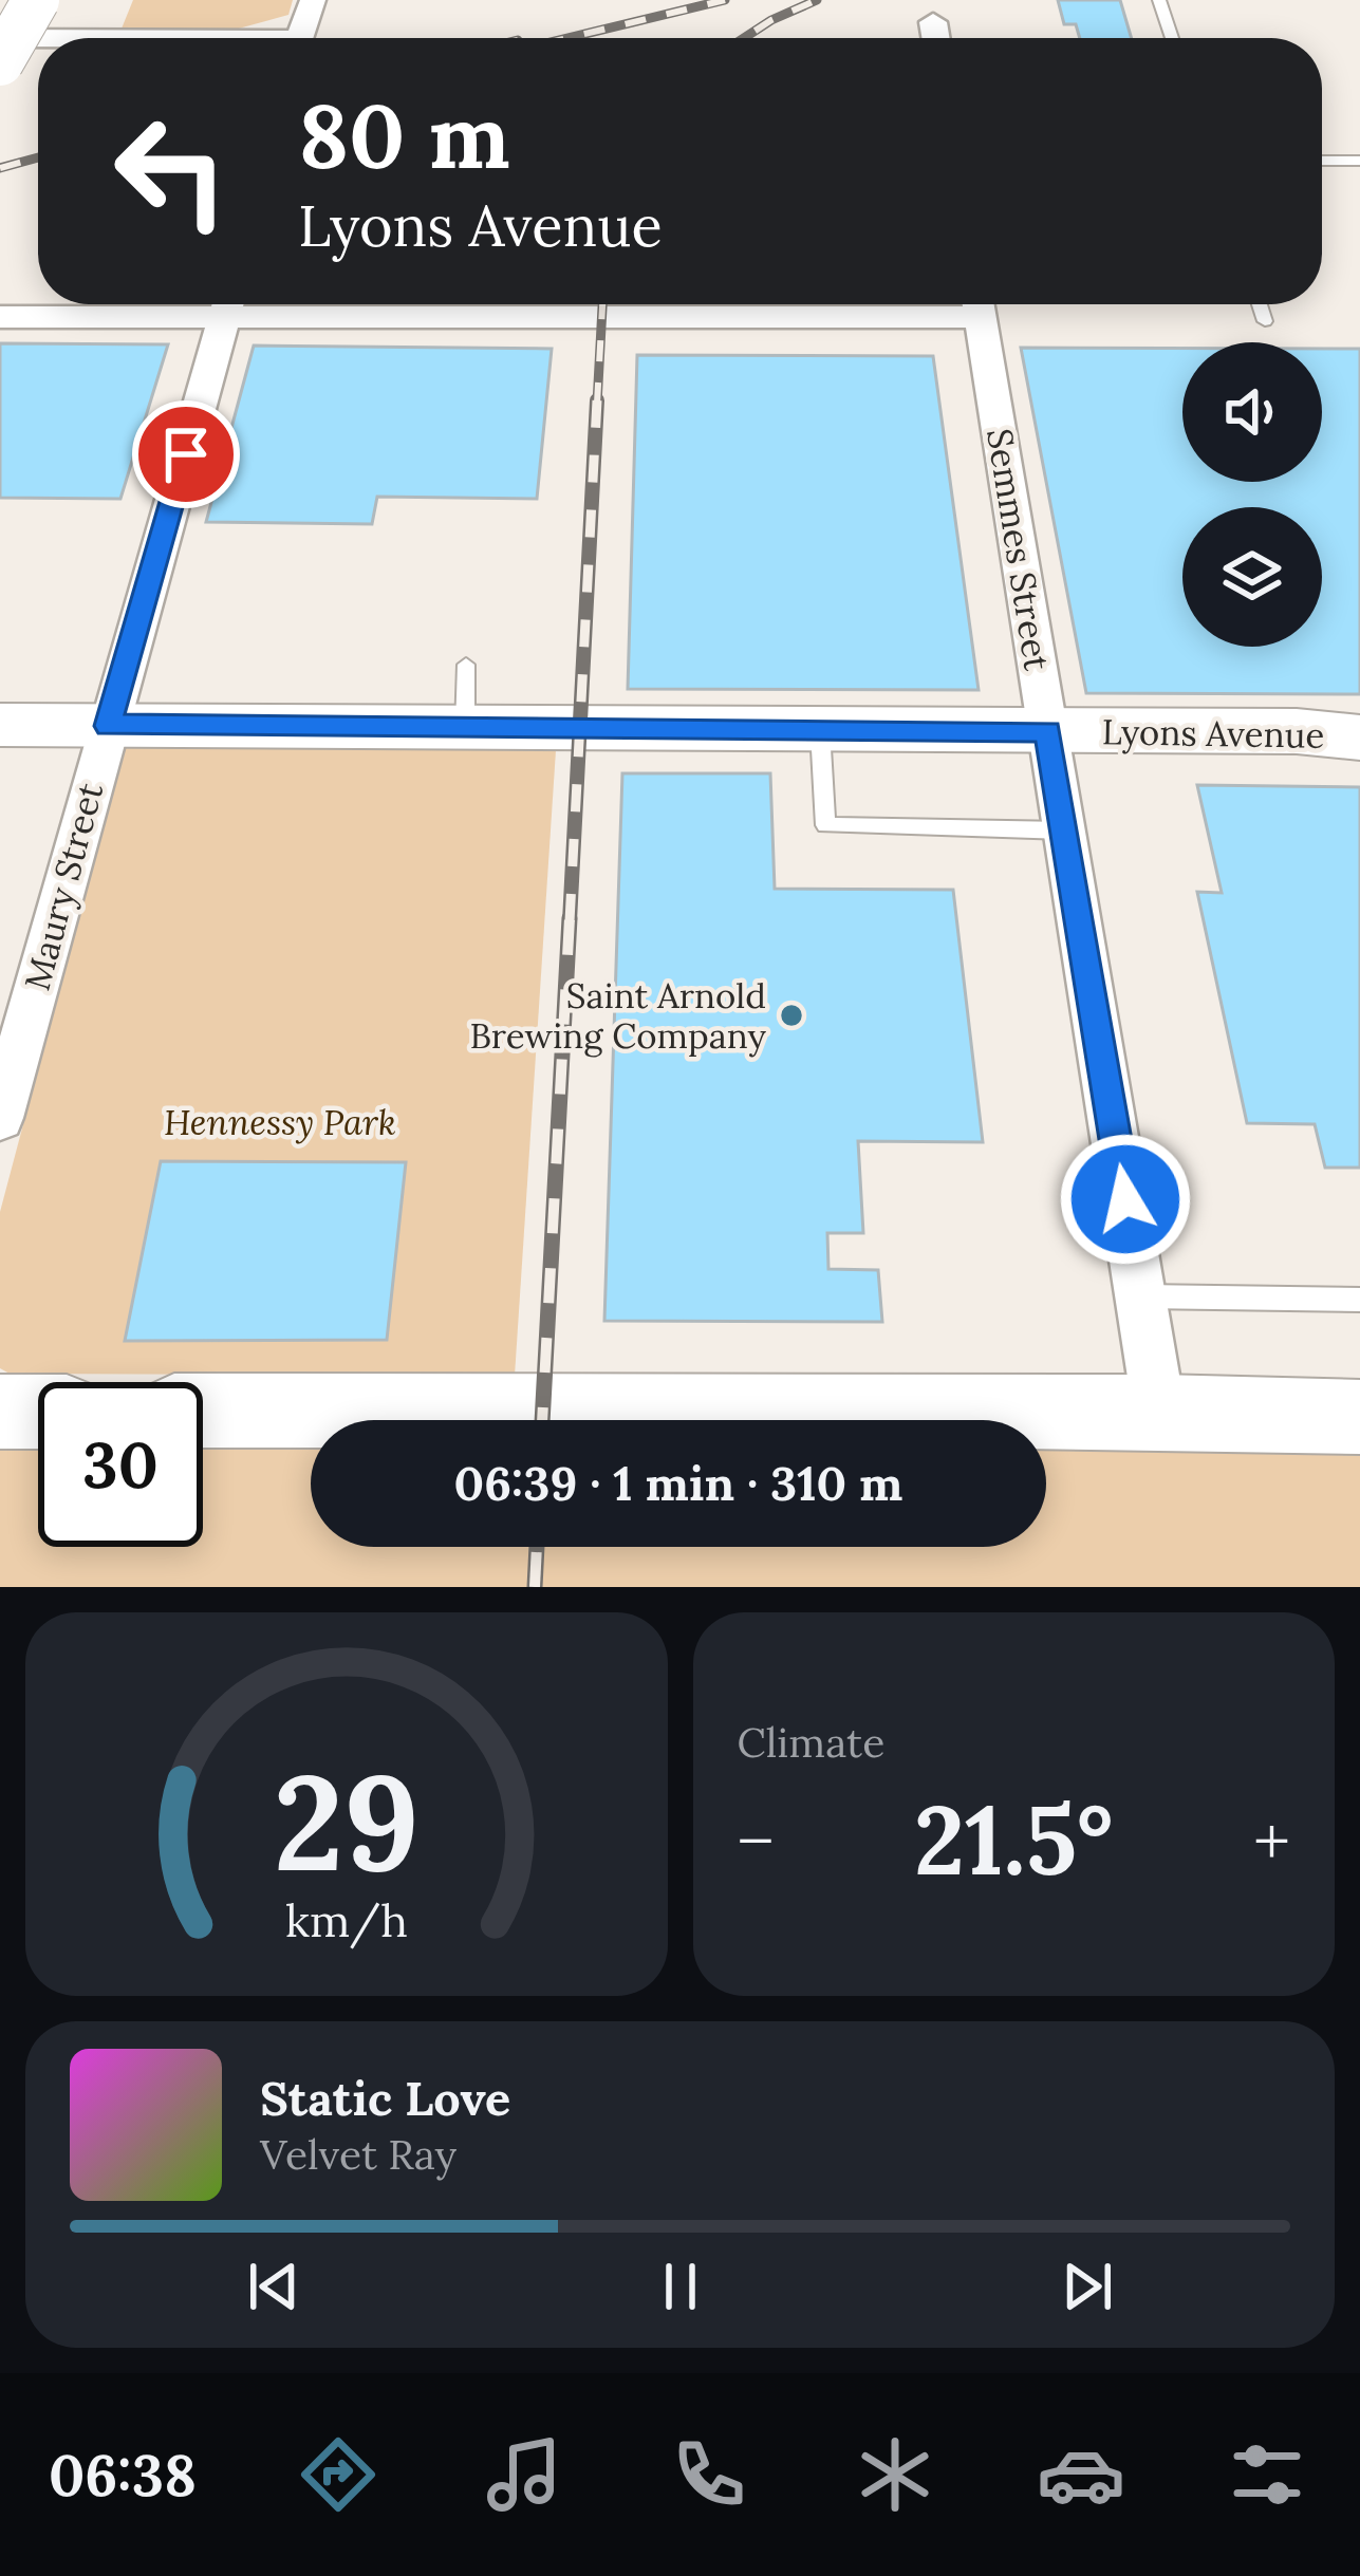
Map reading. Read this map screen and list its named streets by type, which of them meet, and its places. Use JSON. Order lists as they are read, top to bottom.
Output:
{
  "streets": {
    "street": ["Semmes Street", "Lyons Avenue", "Maury Street"]
  },
  "crossings": [
    ["Semmes Street", "Lyons Avenue"],
    ["Lyons Avenue", "Maury Street"]
  ],
  "parks": ["Hennessy Park"],
  "places": ["Saint Arnold Brewing Company"],
  "page": {
    "turn": ["80 m", "Lyons Avenue"],
    "limit": "30",
    "trip": "06:39 · 1 min · 310 m",
    "tile": "Climate",
    "heat": ["−", "21.5°", "+"],
    "song": ["Static Love", "Velvet Ray"],
    "tabs": "06:38",
    "gauge": ["29", "km/h"]
  }
}
